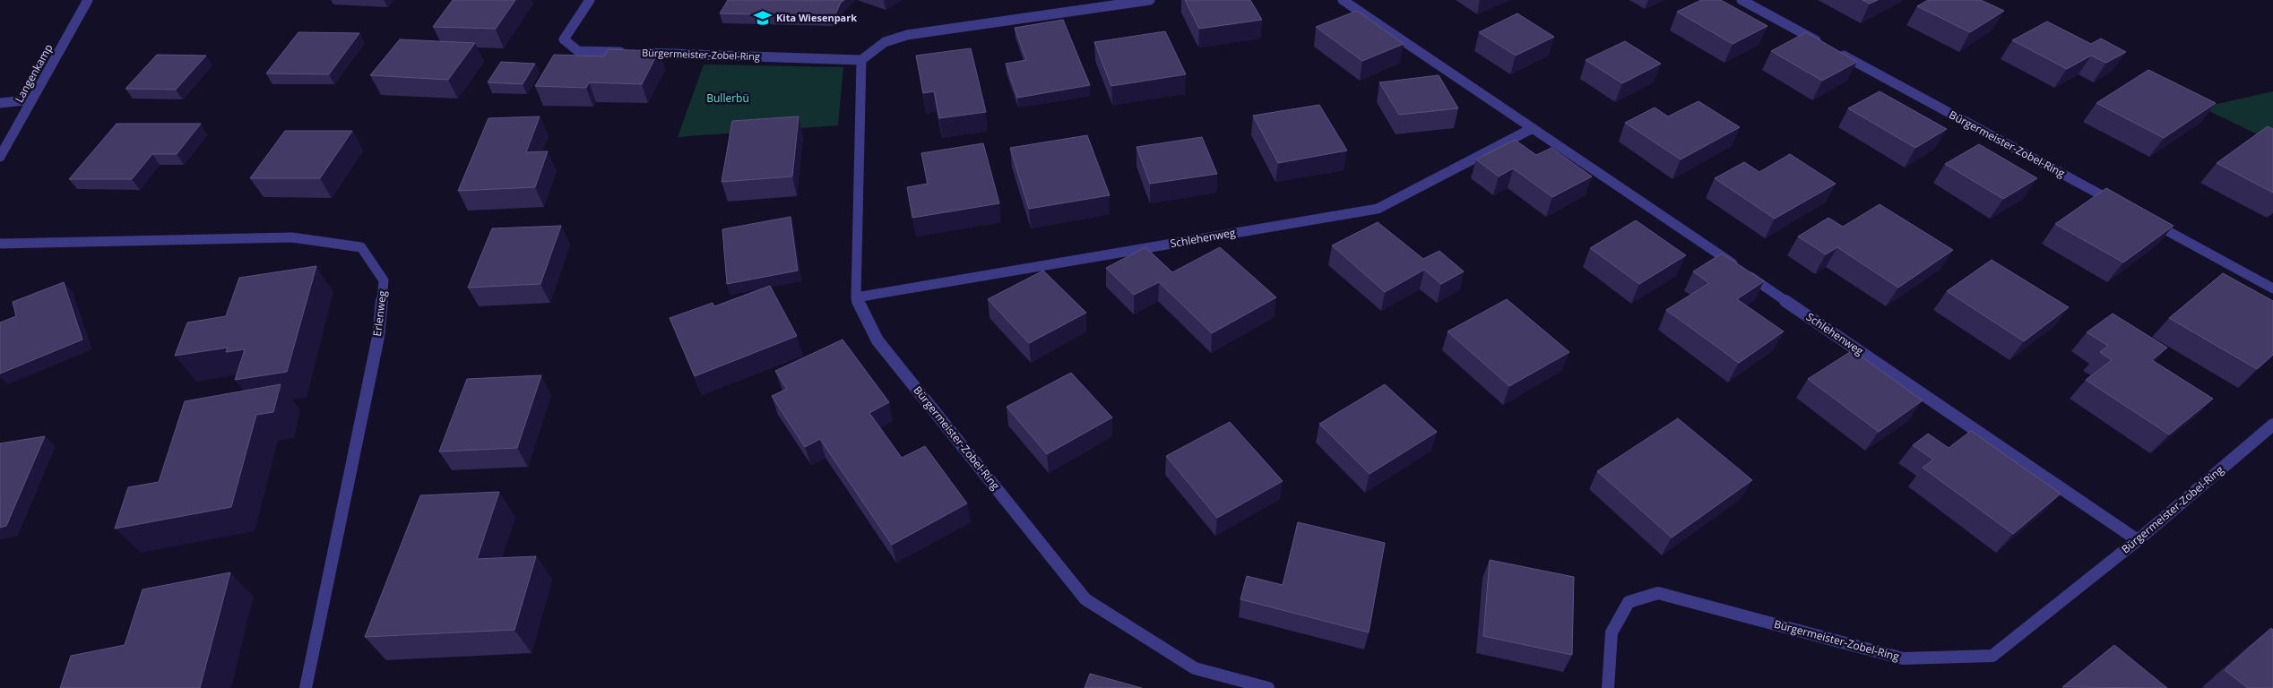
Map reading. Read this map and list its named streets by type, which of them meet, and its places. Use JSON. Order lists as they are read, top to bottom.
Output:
{
  "streets": {
    "street": [
      "Bürgermeister-Zobel-Ring",
      "Langenkamp",
      "Schlehenweg",
      "Erlenweg"
    ]
  },
  "crossings": [
    ["Bürgermeister-Zobel-Ring", "Schlehenweg"]
  ],
  "parks": ["Bullerbü"],
  "places": {
    "school or university": ["Kita Wiesenpark"]
  }
}
